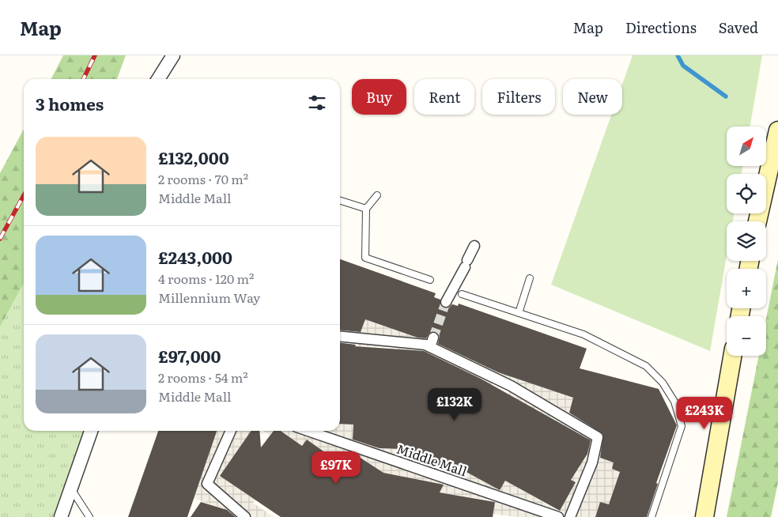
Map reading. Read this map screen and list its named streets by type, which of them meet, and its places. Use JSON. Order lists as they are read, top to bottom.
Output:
{
  "streets": {
    "street": ["Middle Mall"]
  },
  "north": "top right",
  "page": {
    "header": "Map",
    "nav": ["Map", "Directions", "Saved"],
    "chip": [
      "Buy",
      "Rent",
      "Filters",
      "New"
    ],
    "heading": "3 homes",
    "map_buttons": ["+", "−"],
    "list": [
      {
        "name": "£132,000",
        "note": "2 rooms · 70 m² · Middle Mall"
      },
      {
        "name": "£243,000",
        "note": "4 rooms · 120 m² · Millennium Way"
      },
      {
        "name": "£97,000",
        "note": "2 rooms · 54 m² · Middle Mall"
      }
    ],
    "price": ["£132K", "£243K", "£97K"]
  }
}
